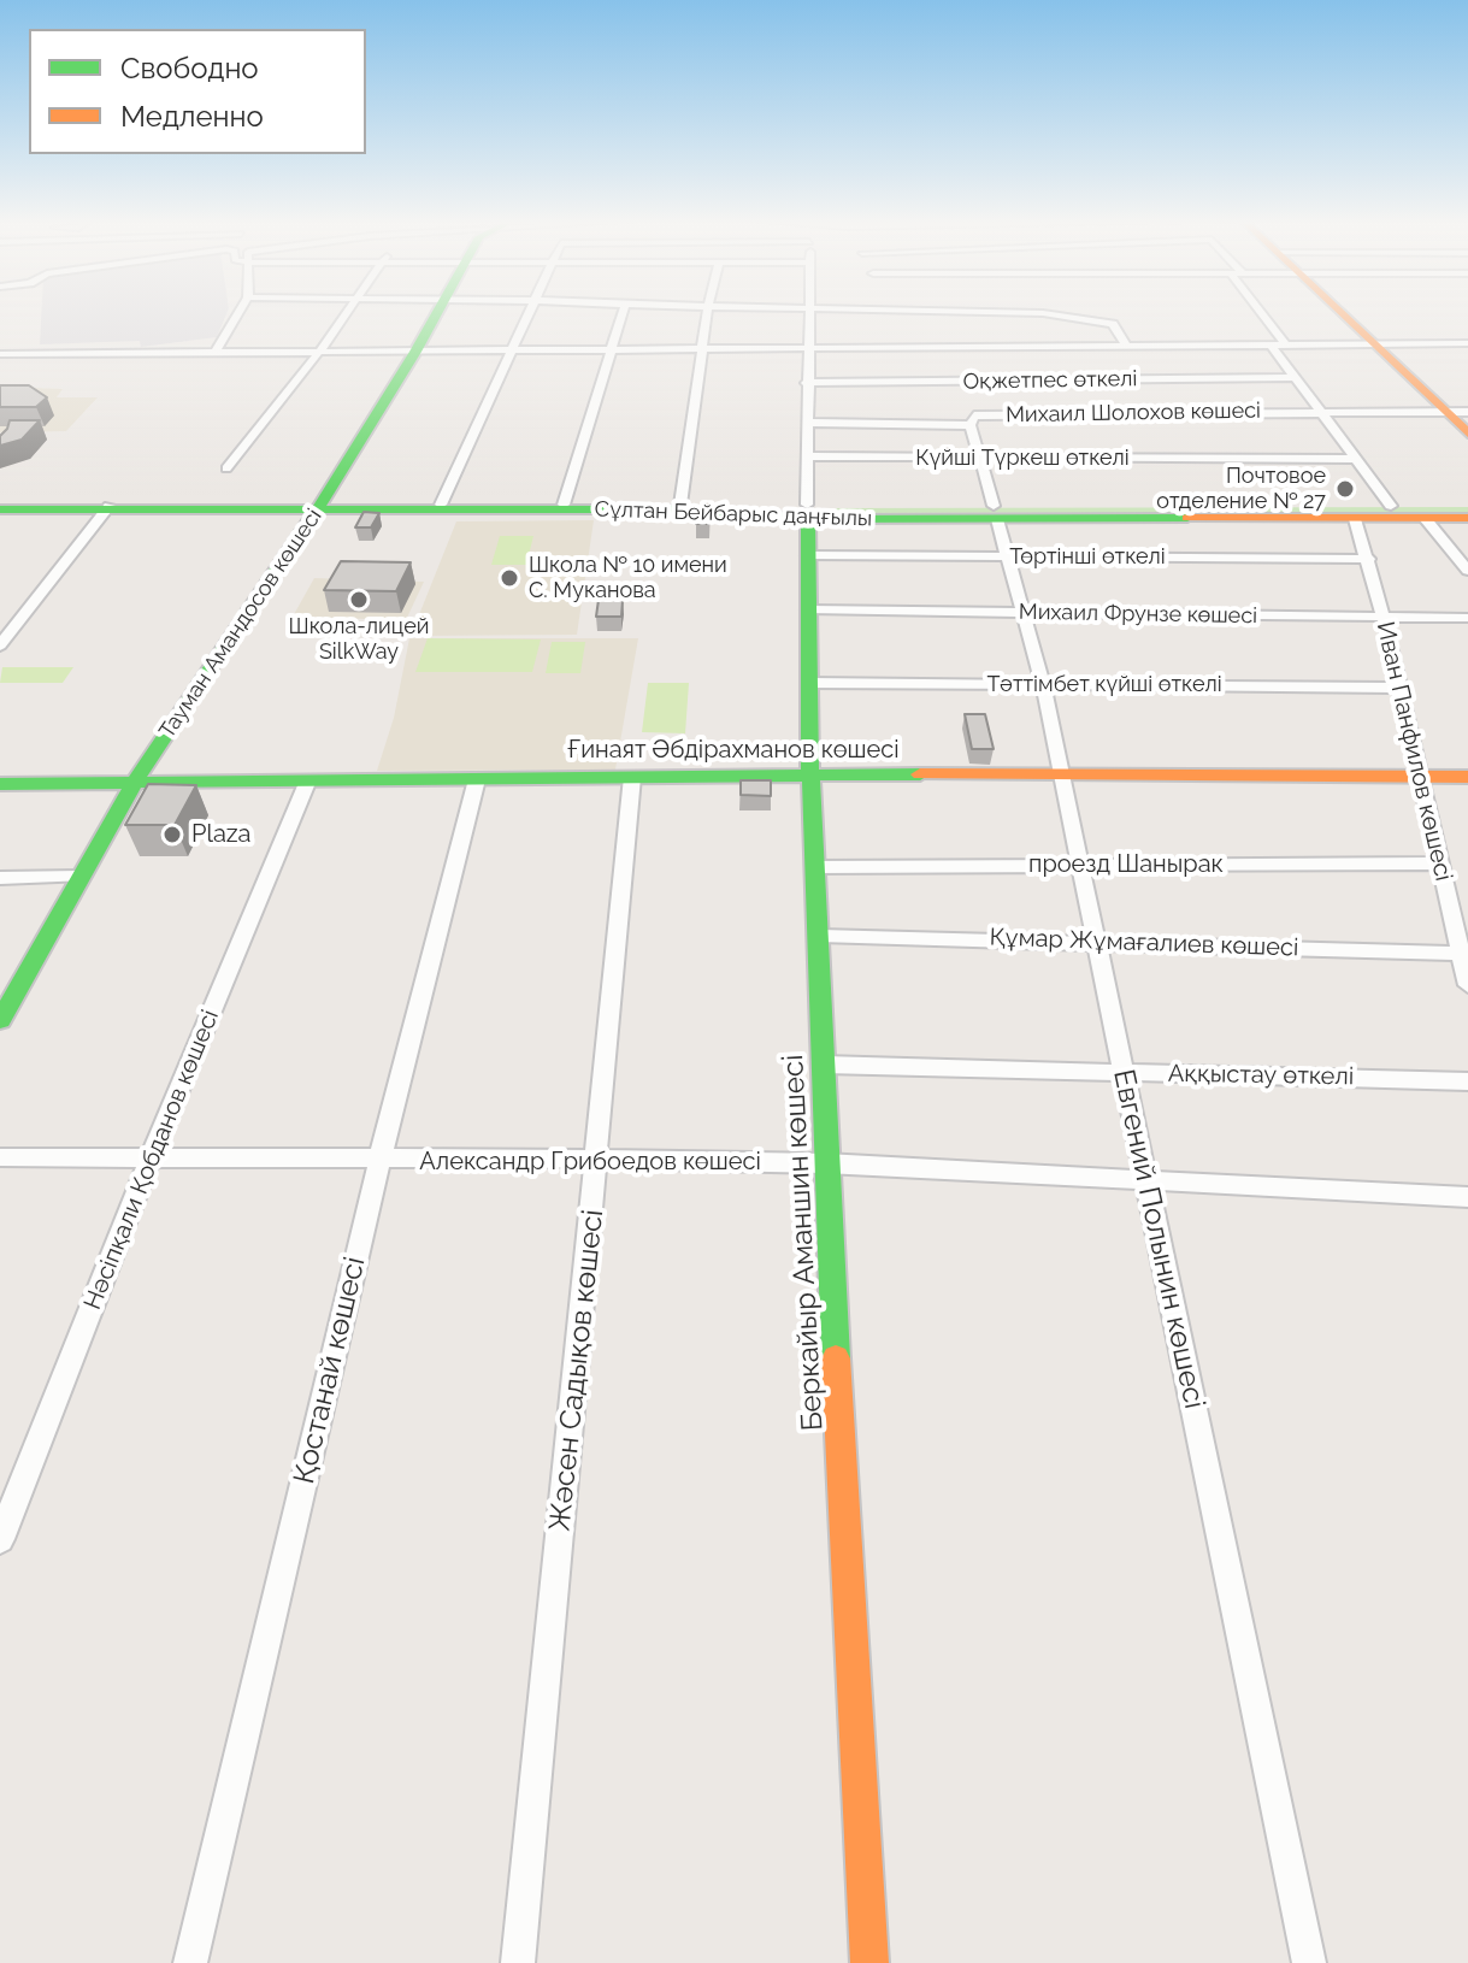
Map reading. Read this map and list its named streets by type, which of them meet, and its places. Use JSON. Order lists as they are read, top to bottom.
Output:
{
  "streets": {
    "main road": [
      "Сұлтан Бейбарыс даңғылы",
      "Тауман Амандосов көшесі",
      "Ғинаят Әбдірахманов көшесі",
      "Беркайыр Аманшин көшесі"
    ],
    "street": [
      "Оқжетпес өткелі",
      "Михаил Шолохов көшесі",
      "Күйші Түркеш өткелі",
      "Төртінші өткелі",
      "Михаил Фрунзе көшесі",
      "Тәттімбет күйші өткелі",
      "Иван Панфилов көшесі",
      "проезд Шанырак",
      "Құмар Жұмағалиев көшесі",
      "Аққыстау өткелі",
      "Нәсіпқали Қобданов көшесі",
      "Александр Грибоедов көшесі",
      "Евгений Полынин көшесі",
      "Қостанай көшесі",
      "Жәсен Садықов көшесі"
    ]
  },
  "crossings": [
    ["Оқжетпес өткелі", "Беркайыр Аманшин көшесі"],
    ["Михаил Шолохов көшесі", "Евгений Полынин көшесі"],
    ["Михаил Шолохов көшесі", "Беркайыр Аманшин көшесі"],
    ["Күйші Түркеш өткелі", "Евгений Полынин көшесі"],
    ["Күйші Түркеш өткелі", "Беркайыр Аманшин көшесі"],
    ["Сұлтан Бейбарыс даңғылы", "Тауман Амандосов көшесі"],
    ["Сұлтан Бейбарыс даңғылы", "Иван Панфилов көшесі"],
    ["Сұлтан Бейбарыс даңғылы", "Евгений Полынин көшесі"],
    ["Сұлтан Бейбарыс даңғылы", "Беркайыр Аманшин көшесі"],
    ["Төртінші өткелі", "Иван Панфилов көшесі"],
    ["Төртінші өткелі", "Евгений Полынин көшесі"],
    ["Төртінші өткелі", "Беркайыр Аманшин көшесі"],
    ["Михаил Фрунзе көшесі", "Иван Панфилов көшесі"],
    ["Михаил Фрунзе көшесі", "Евгений Полынин көшесі"],
    ["Михаил Фрунзе көшесі", "Беркайыр Аманшин көшесі"],
    ["Тауман Амандосов көшесі", "Ғинаят Әбдірахманов көшесі"],
    ["Тәттімбет күйші өткелі", "Иван Панфилов көшесі"],
    ["Тәттімбет күйші өткелі", "Евгений Полынин көшесі"],
    ["Тәттімбет күйші өткелі", "Беркайыр Аманшин көшесі"],
    ["Ғинаят Әбдірахманов көшесі", "Иван Панфилов көшесі"],
    ["Ғинаят Әбдірахманов көшесі", "Нәсіпқали Қобданов көшесі"],
    ["Ғинаят Әбдірахманов көшесі", "Евгений Полынин көшесі"],
    ["Ғинаят Әбдірахманов көшесі", "Беркайыр Аманшин көшесі"],
    ["Ғинаят Әбдірахманов көшесі", "Қостанай көшесі"],
    ["Ғинаят Әбдірахманов көшесі", "Жәсен Садықов көшесі"],
    ["Иван Панфилов көшесі", "проезд Шанырак"],
    ["Иван Панфилов көшесі", "Құмар Жұмағалиев көшесі"],
    ["проезд Шанырак", "Евгений Полынин көшесі"],
    ["проезд Шанырак", "Беркайыр Аманшин көшесі"],
    ["Құмар Жұмағалиев көшесі", "Евгений Полынин көшесі"],
    ["Құмар Жұмағалиев көшесі", "Беркайыр Аманшин көшесі"],
    ["Аққыстау өткелі", "Евгений Полынин көшесі"],
    ["Аққыстау өткелі", "Беркайыр Аманшин көшесі"],
    ["Нәсіпқали Қобданов көшесі", "Александр Грибоедов көшесі"],
    ["Александр Грибоедов көшесі", "Евгений Полынин көшесі"],
    ["Александр Грибоедов көшесі", "Беркайыр Аманшин көшесі"],
    ["Александр Грибоедов көшесі", "Қостанай көшесі"],
    ["Александр Грибоедов көшесі", "Жәсен Садықов көшесі"]
  ],
  "places": [
    "Почтовое отделение № 27",
    "Школа № 10 имени С. Муканова",
    "Школа-лицей SilkWay",
    "Plaza"
  ],
  "legend": ["Свободно", "Медленно"]
}
